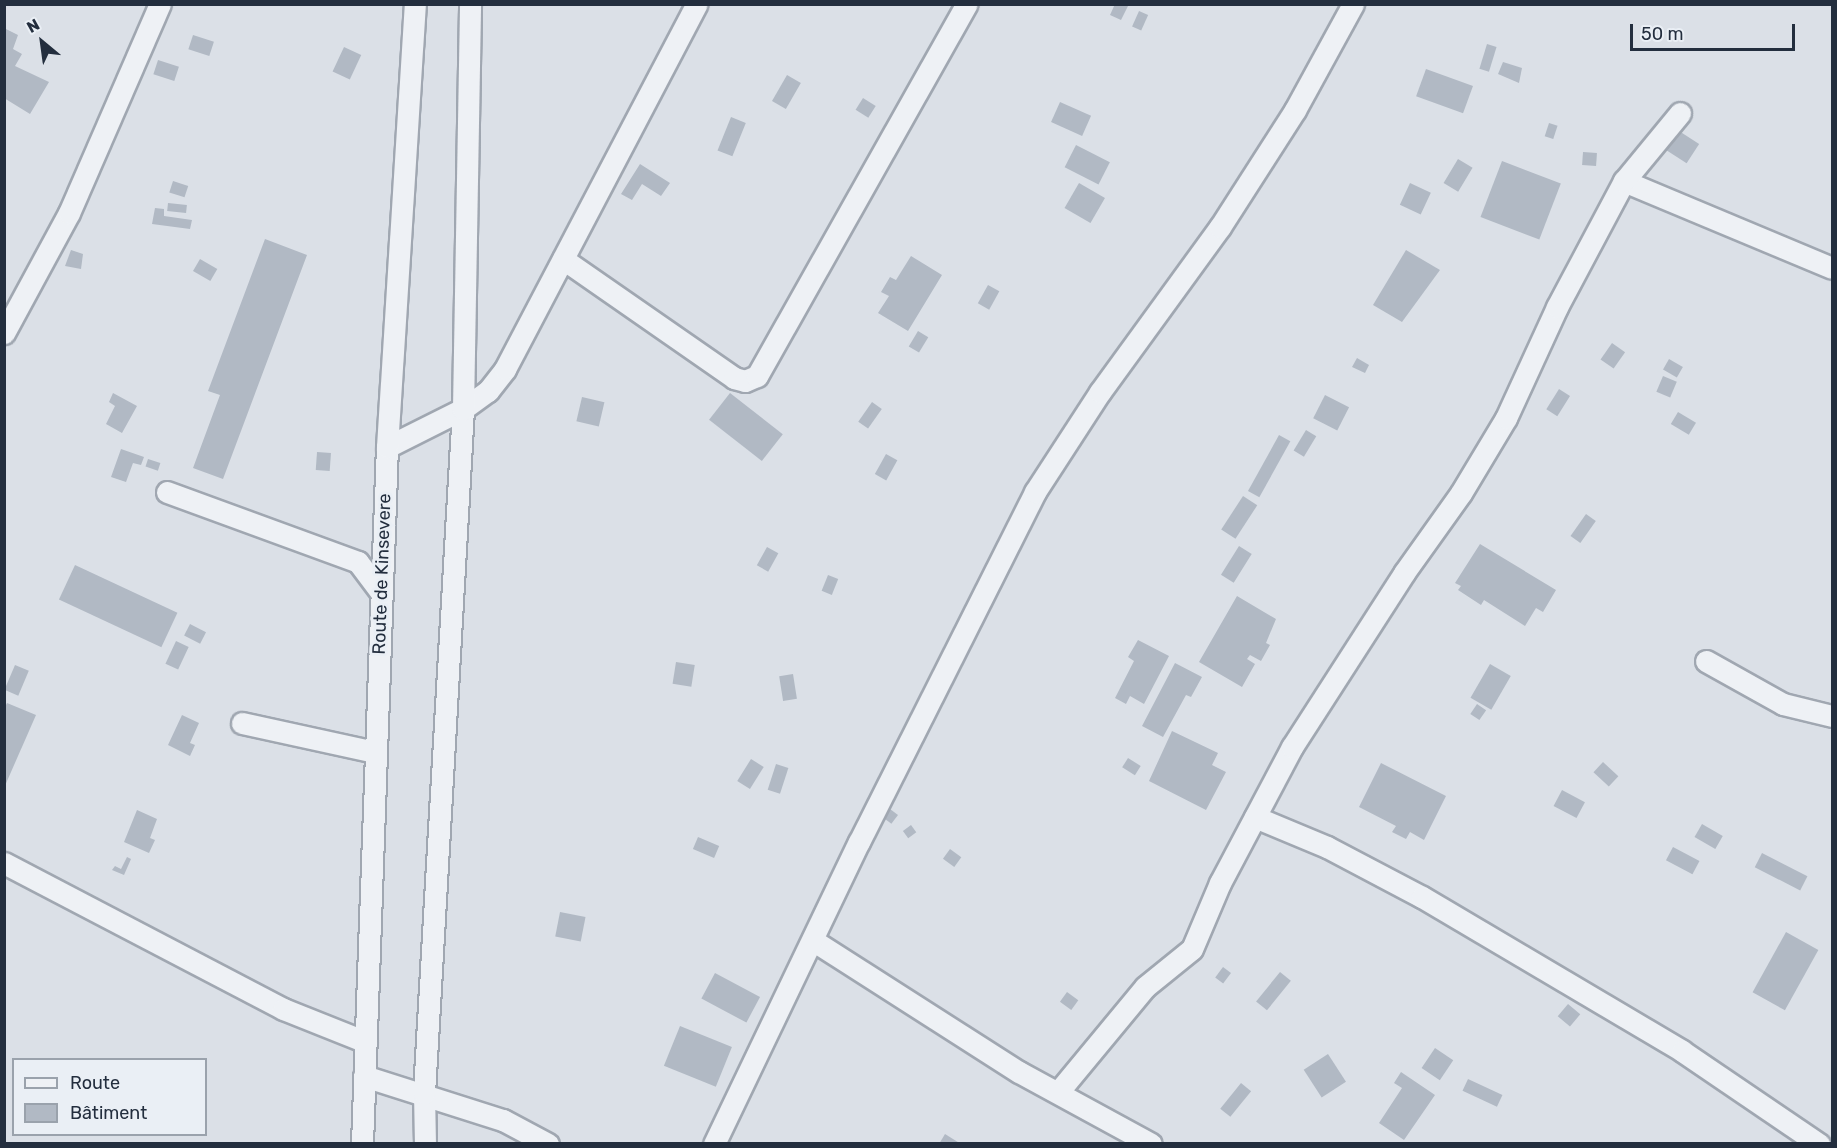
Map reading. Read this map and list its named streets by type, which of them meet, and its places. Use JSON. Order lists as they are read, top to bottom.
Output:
{
  "streets": {
    "street": ["Route de Kinsevere"]
  },
  "legend": ["Route", "Bâtiment"],
  "scale_bar": "50 m",
  "north": "top left"
}
